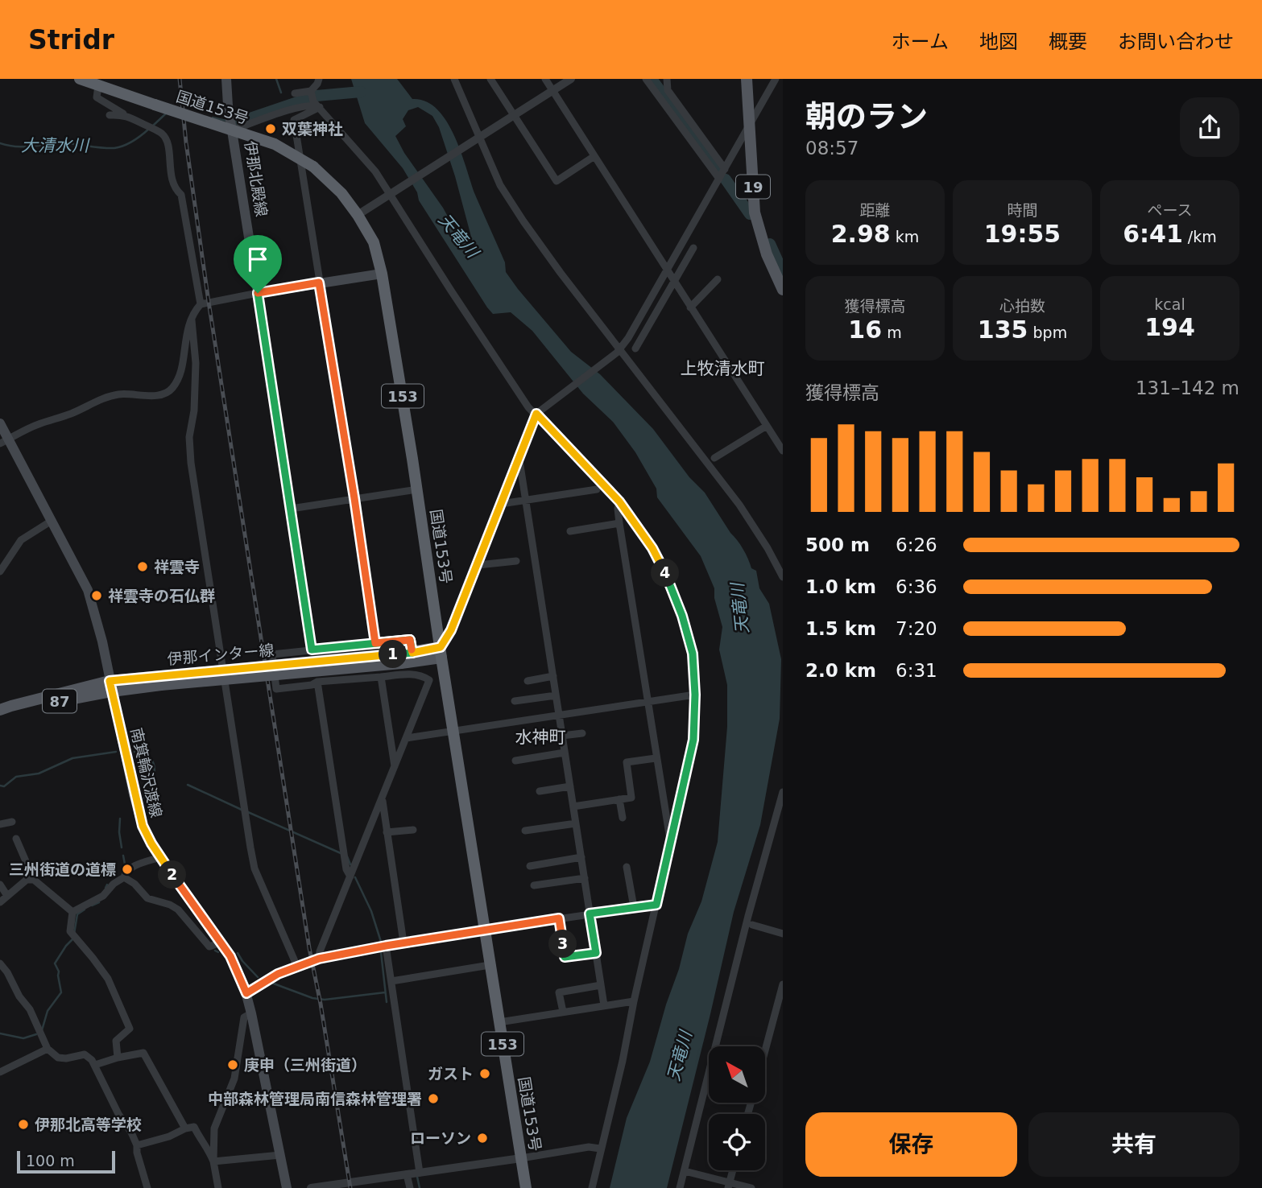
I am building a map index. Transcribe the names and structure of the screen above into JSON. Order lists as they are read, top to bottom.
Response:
{
  "streets": {
    "highway": ["国道153号", "153"],
    "main road": [
      "伊那北殿線",
      "19",
      "伊那インター線",
      "87",
      "南箕輪沢渡線"
    ]
  },
  "crossings": [
    ["国道153号", "153"],
    ["国道153号", "伊那インター線"],
    ["伊那インター線", "南箕輪沢渡線"]
  ],
  "districts": ["上牧清水町", "水神町"],
  "water": ["大清水川", "天竜川"],
  "places": [
    "双葉神社",
    "祥雲寺",
    "祥雲寺の石仏群",
    "三州街道の道標",
    "庚申（三州街道）",
    "ガスト",
    "中部森林管理局南信森林管理署",
    "伊那北高等学校",
    "ローソン"
  ],
  "scale_bar": "100 m",
  "north": "top left",
  "page": {
    "header": "Stridr",
    "nav": [
      "ホーム",
      "地図",
      "概要",
      "お問い合わせ"
    ],
    "heading": ["朝のラン", "08:57"],
    "stats": [
      ["距離", "2.98 km"],
      ["時間", "19:55"],
      ["ペース", "6:41 /km"],
      ["獲得標高", "16 m"],
      ["心拍数", "135 bpm"],
      ["kcal", "194"]
    ],
    "chart": ["獲得標高", "131–142 m"],
    "list": [
      {
        "name": "500 m",
        "note": "6:26"
      },
      {
        "name": "1.0 km",
        "note": "6:36"
      },
      {
        "name": "1.5 km",
        "note": "7:20"
      },
      {
        "name": "2.0 km",
        "note": "6:31"
      }
    ],
    "pins": [
      "4",
      "1",
      "2",
      "3"
    ],
    "buttons": ["保存", "共有"],
    "scale": "100 m"
  }
}
